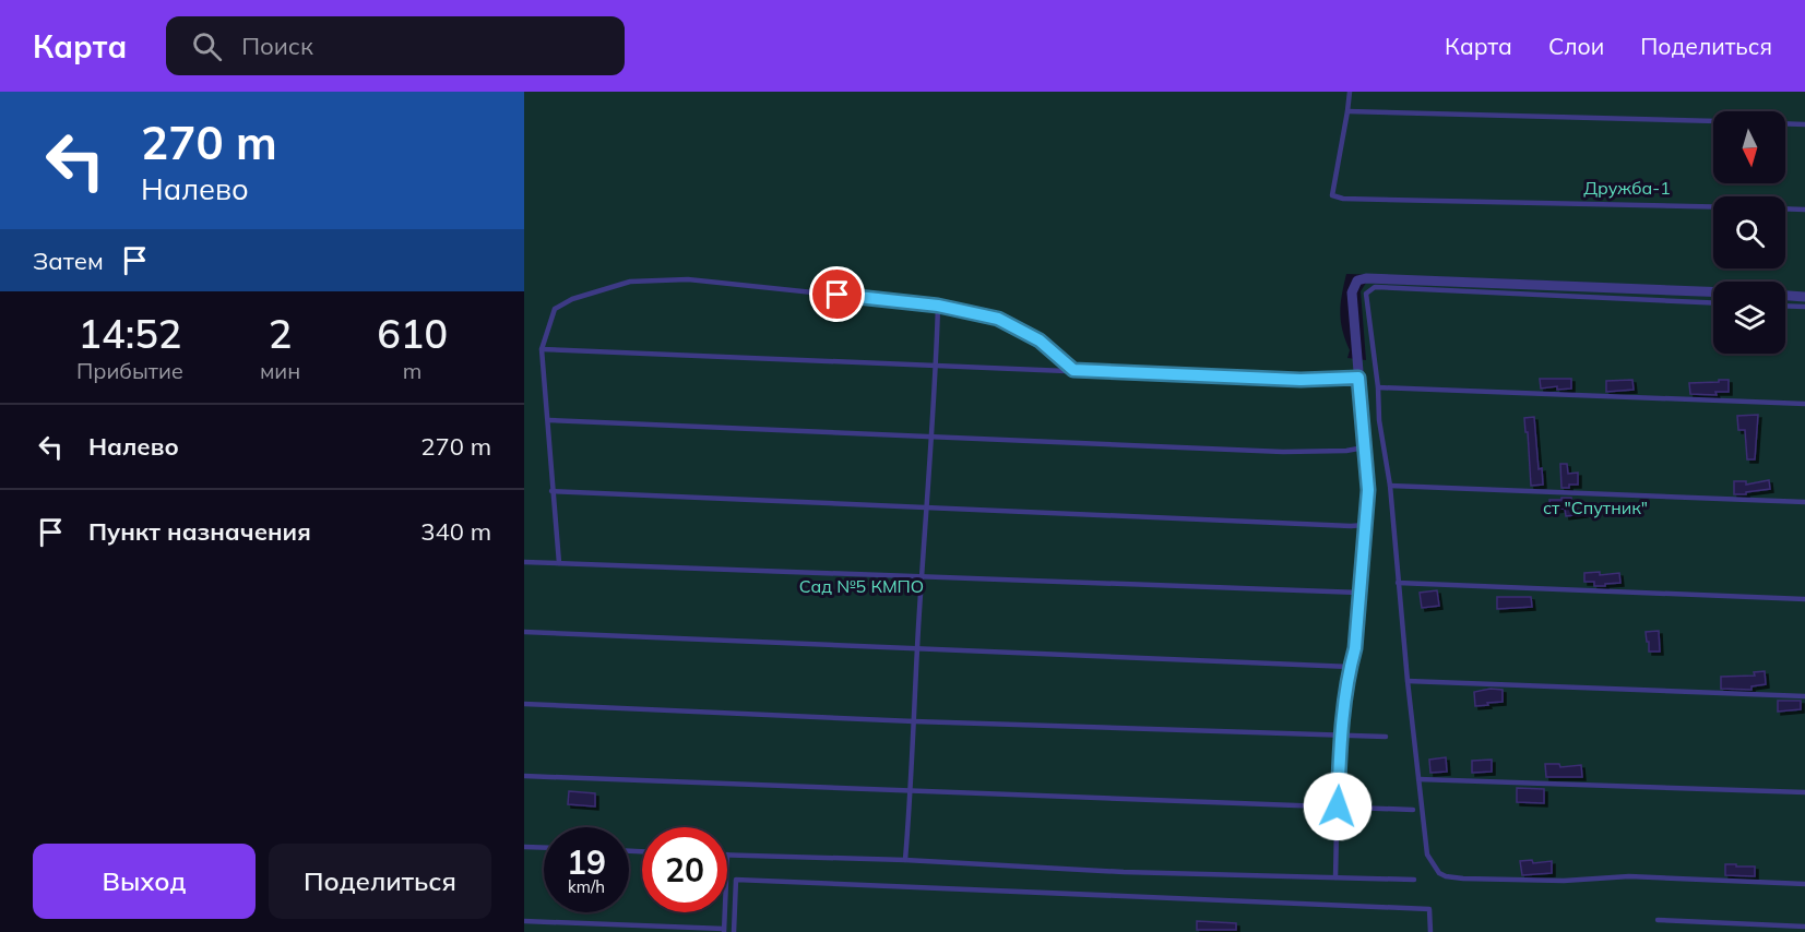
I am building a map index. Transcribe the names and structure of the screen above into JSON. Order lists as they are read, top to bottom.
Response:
{
  "parks": ["Дружба-1", "ст \"Спутник\"", "Сад №5 КМПО"],
  "north": "bottom",
  "page": {
    "header": "Карта",
    "search": "Поиск",
    "nav": ["Карта", "Слои", "Поделиться"],
    "turn": ["270 m", "Налево"],
    "then": "Затем",
    "eta": [
      "14:52",
      "Прибытие",
      "2",
      "мин",
      "610",
      "m"
    ],
    "list": [
      {
        "name": "Налево",
        "value": "270 m"
      },
      {
        "name": "Пункт назначения",
        "value": "340 m"
      }
    ],
    "speed": "19 km/h",
    "limit": "20",
    "buttons": ["Выход", "Поделиться"]
  }
}
